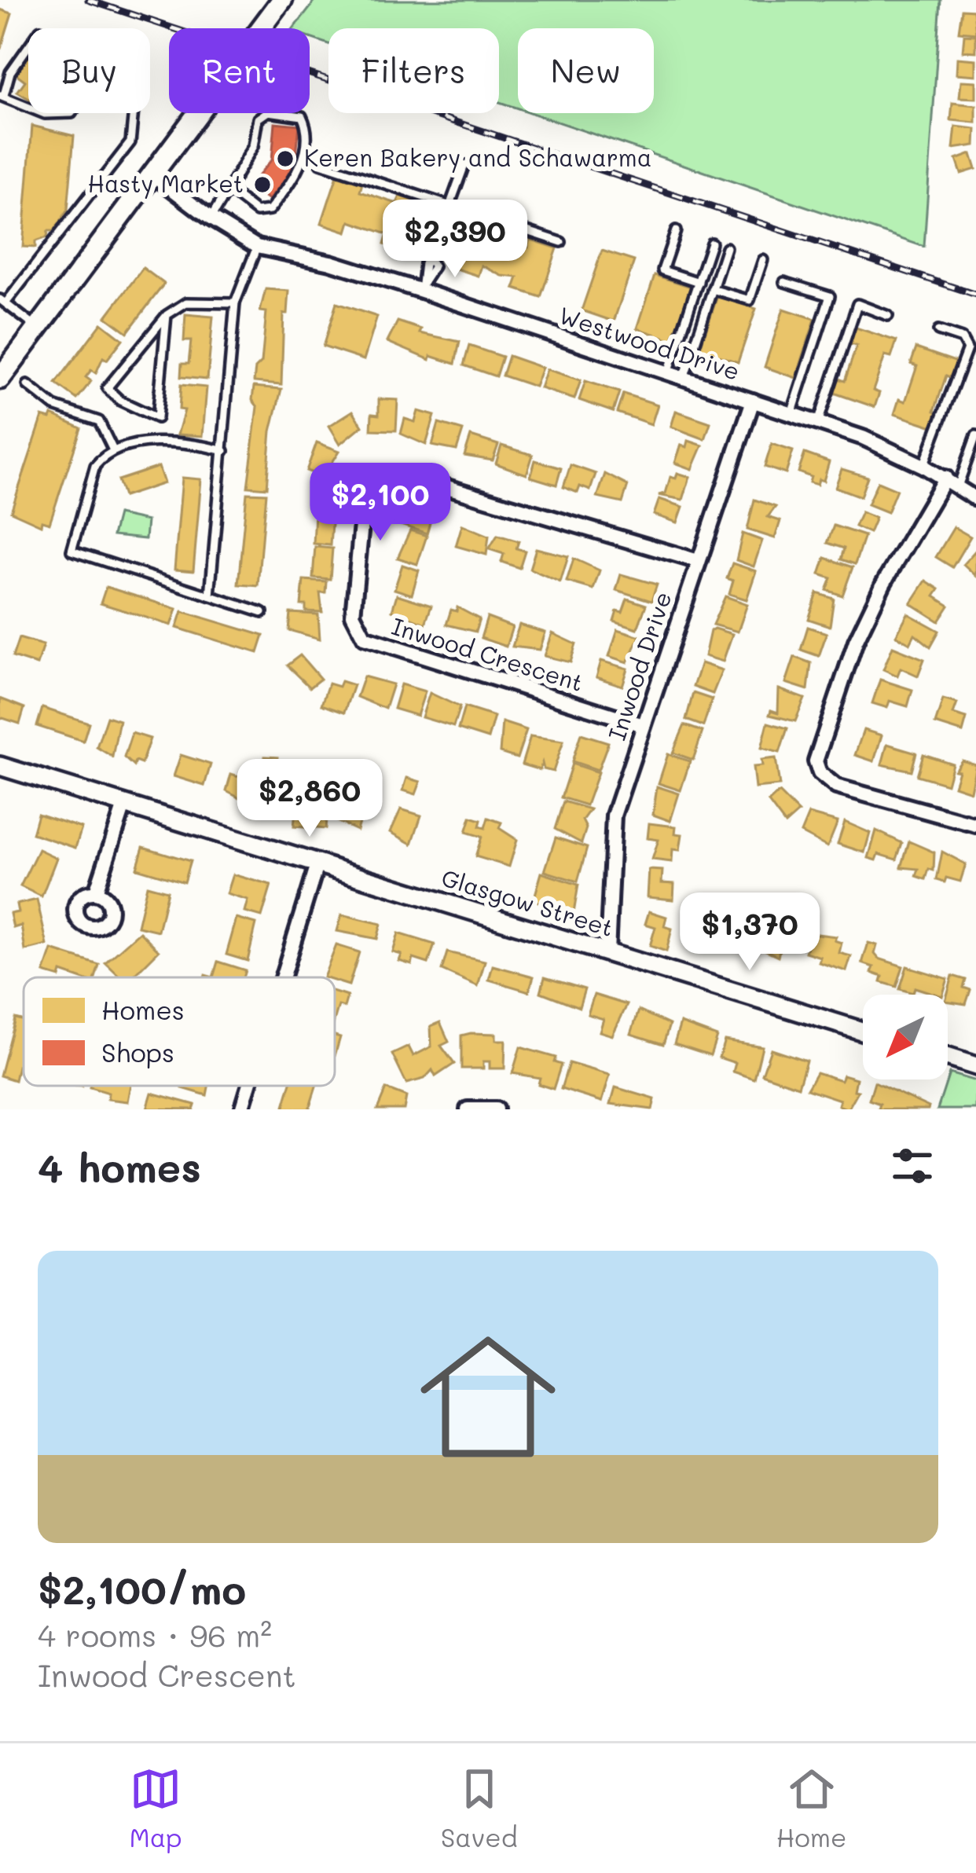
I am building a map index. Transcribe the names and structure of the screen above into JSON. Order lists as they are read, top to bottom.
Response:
{
  "streets": {
    "street": [
      "Westwood Drive",
      "Inwood Crescent",
      "Inwood Drive",
      "Glasgow Street"
    ]
  },
  "crossings": [
    ["Westwood Drive", "Inwood Drive"],
    ["Inwood Crescent", "Inwood Drive"],
    ["Inwood Drive", "Glasgow Street"]
  ],
  "places": ["Keren Bakery and Schawarma", "Hasty Market"],
  "legend": ["Homes", "Shops"],
  "north": "bottom left",
  "page": {
    "chip": [
      "Buy",
      "Rent",
      "Filters",
      "New"
    ],
    "price": [
      "$2,390",
      "$2,100",
      "$2,860",
      "$1,370"
    ],
    "heading": "4 homes",
    "list": [
      {
        "name": "$2,100/mo",
        "note": "4 rooms · 96 m² · Inwood Crescent"
      }
    ],
    "tabs": ["Map", "Saved", "Home"]
  }
}
